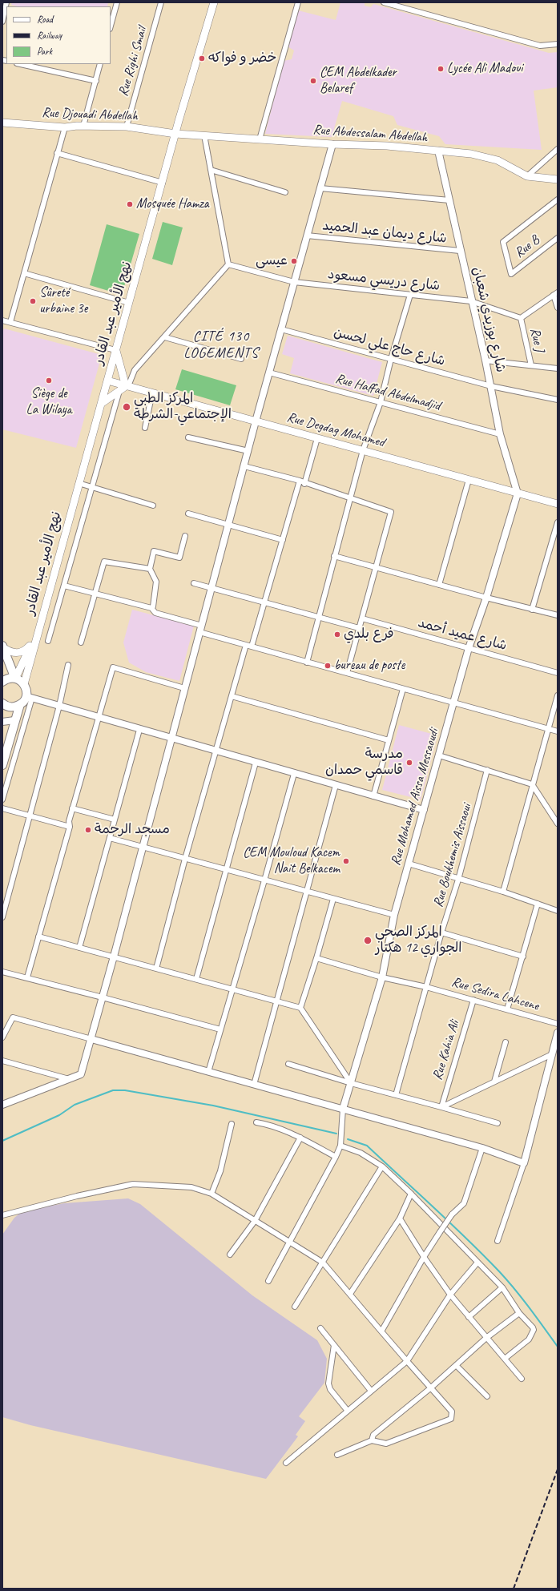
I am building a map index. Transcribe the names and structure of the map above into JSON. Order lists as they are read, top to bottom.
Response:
{
  "streets": {
    "main road": [
      "Rue Djouadi Abdellah",
      "Rue Abdessalam Abdellah",
      "نهج الأمير عبد القادر",
      "Rue Degdag Mohamed"
    ],
    "street": [
      "Rue Righi Smail",
      "شارع ديمان عبد الحميد",
      "Rue B",
      "شارع دريسي مسعود",
      "شارع بوزيدي شعبان",
      "Rue J",
      "شارع حاج علي لحسن",
      "Rue Haffad Abdelmadjid",
      "شارع عميد أحمد",
      "Rue Mohamed Aissa Messaoudi",
      "Rue Boukhemis Aissaoui",
      "Rue Sedira Lahcene",
      "Rue Kahia Ali"
    ]
  },
  "crossings": [
    ["Rue Righi Smail", "Rue Djouadi Abdellah"],
    ["Rue Djouadi Abdellah", "Rue Abdessalam Abdellah"],
    ["Rue Djouadi Abdellah", "نهج الأمير عبد القادر"],
    ["Rue Abdessalam Abdellah", "نهج الأمير عبد القادر"],
    ["Rue Abdessalam Abdellah", "شارع بوزيدي شعبان"],
    ["شارع ديمان عبد الحميد", "شارع بوزيدي شعبان"],
    ["شارع دريسي مسعود", "شارع بوزيدي شعبان"],
    ["شارع دريسي مسعود", "Rue J"],
    ["نهج الأمير عبد القادر", "Rue Degdag Mohamed"],
    ["شارع بوزيدي شعبان", "شارع حاج علي لحسن"],
    ["شارع بوزيدي شعبان", "Rue Haffad Abdelmadjid"],
    ["شارع بوزيدي شعبان", "Rue Degdag Mohamed"],
    ["شارع بوزيدي شعبان", "Rue Mohamed Aissa Messaoudi"],
    ["Rue Degdag Mohamed", "Rue Mohamed Aissa Messaoudi"],
    ["شارع عميد أحمد", "Rue Mohamed Aissa Messaoudi"],
    ["Rue Mohamed Aissa Messaoudi", "Rue Sedira Lahcene"],
    ["Rue Boukhemis Aissaoui", "Rue Sedira Lahcene"],
    ["Rue Sedira Lahcene", "Rue Kahia Ali"]
  ],
  "districts": ["CITÉ 130 LOGEMENTS"],
  "places": [
    "خضر و فواكه",
    "Lycée Ali Madoui",
    "CEM Abdelkader Belaref",
    "Mosquée Hamza",
    "عيسى",
    "Sûreté urbaine 3e",
    "Siège de La Wilaya",
    "المركز الطبي الإجتماعي-الشرطة",
    "فرع بلدي",
    "bureau de poste",
    "مدرسة قاسمي حمدان",
    "مسجد الرحمة",
    "CEM Mouloud Kacem Nait Belkacem",
    "المركز الصحي الجواري 12 هكتار"
  ],
  "legend": ["Road", "Railway", "Park"]
}
